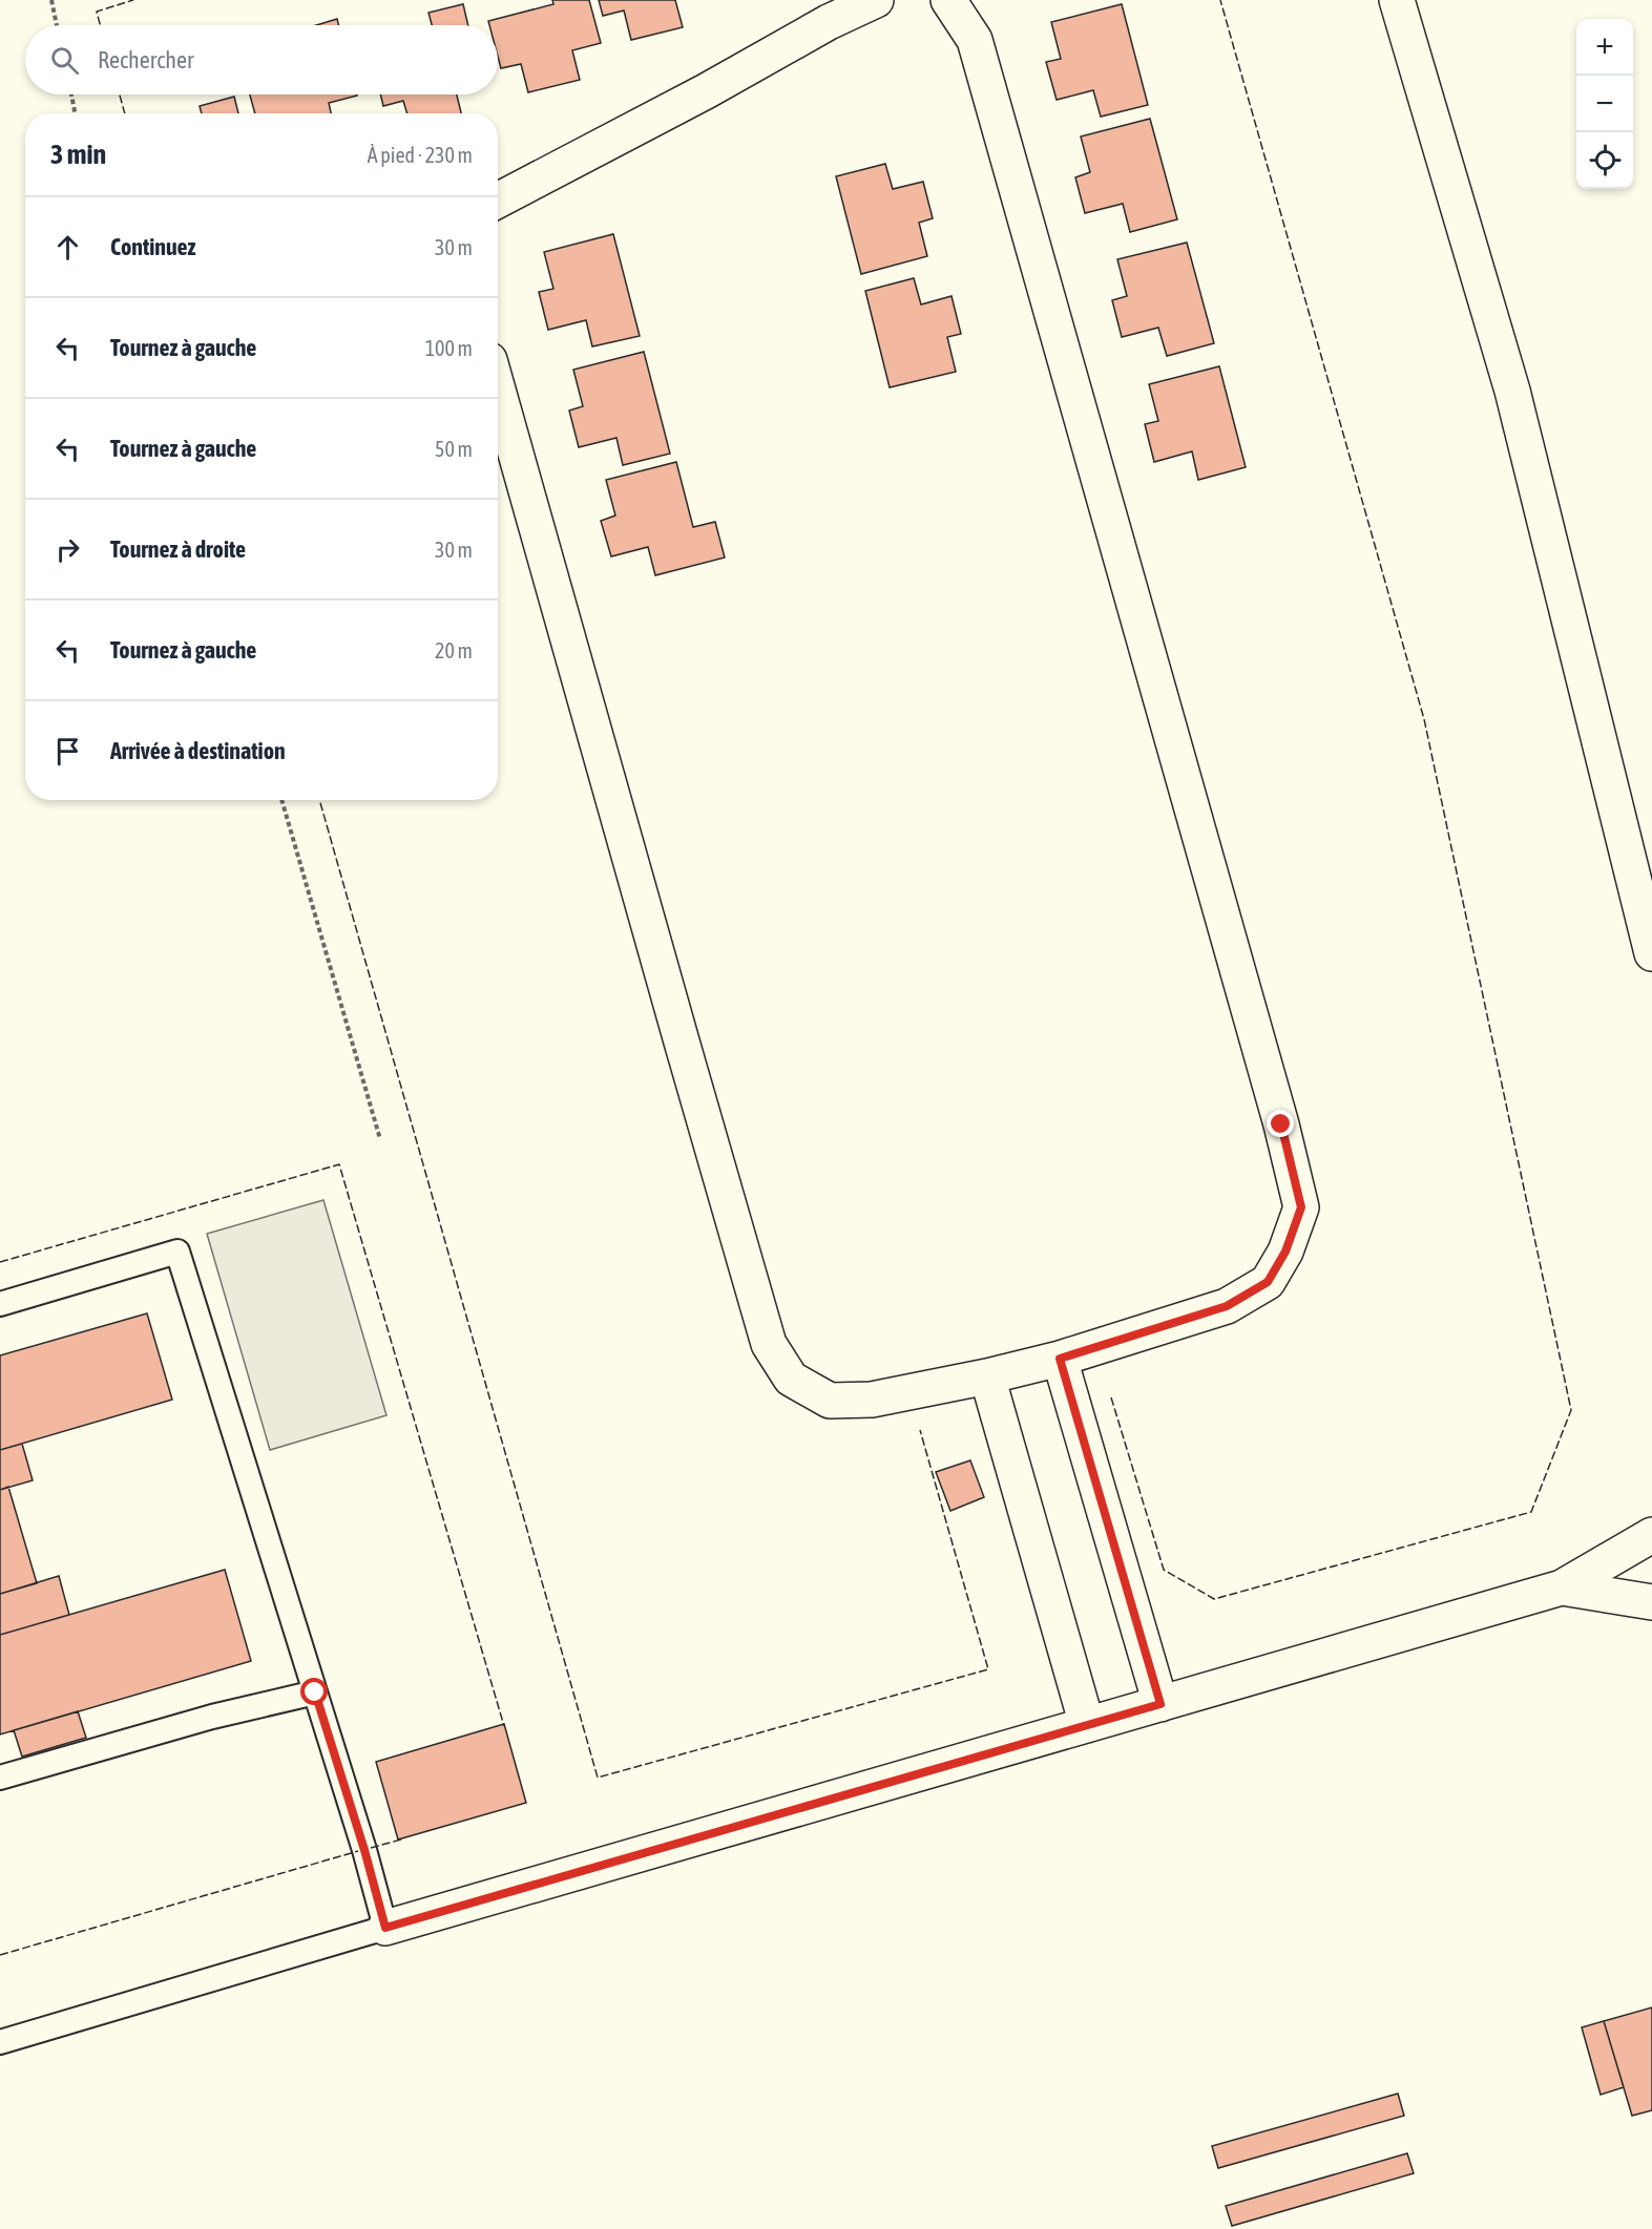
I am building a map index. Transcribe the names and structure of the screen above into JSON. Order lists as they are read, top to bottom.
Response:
{
  "page": {
    "map_buttons": ["+", "−"],
    "search": "Rechercher",
    "heading": ["3 min", "À pied · 230 m"],
    "list": [
      ["Continuez", "30 m"],
      ["Tournez à gauche", "100 m"],
      ["Tournez à gauche", "50 m"],
      ["Tournez à droite", "30 m"],
      ["Tournez à gauche", "20 m"],
      "Arrivée à destination"
    ]
  }
}
